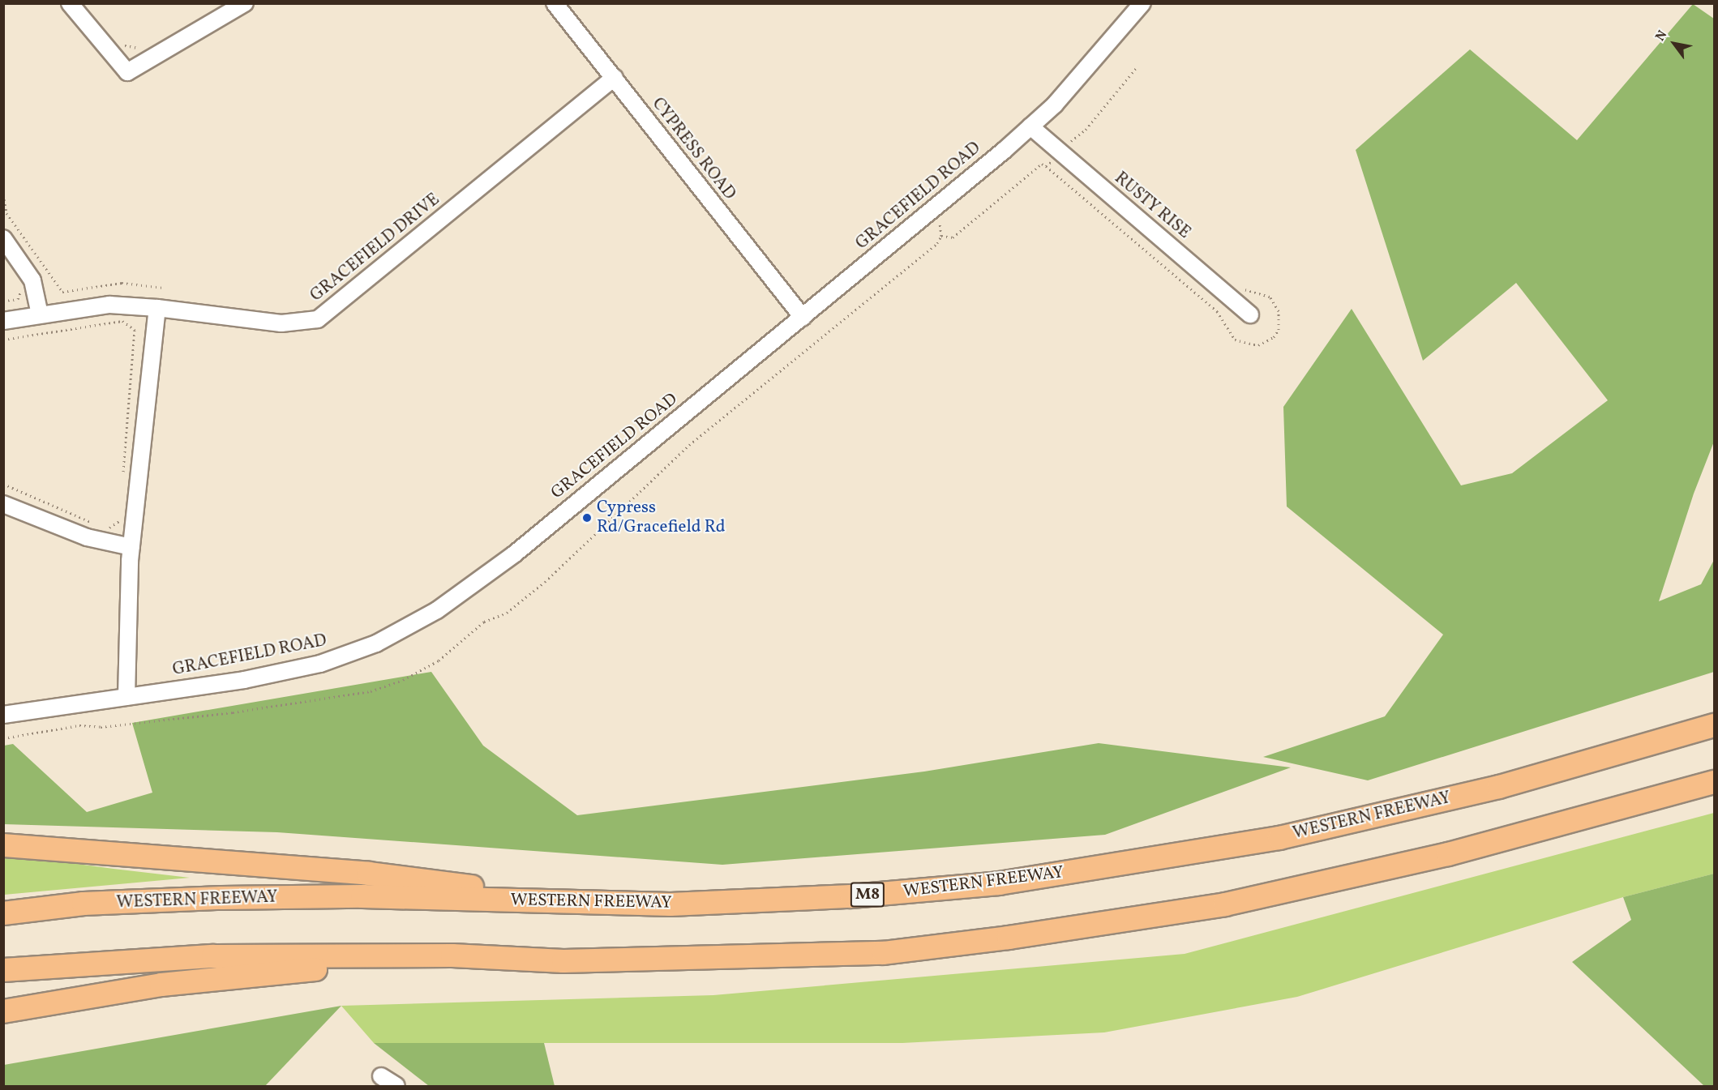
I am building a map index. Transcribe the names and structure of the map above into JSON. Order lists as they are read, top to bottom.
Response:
{
  "streets": {
    "highway": ["WESTERN FREEWAY", "M8"],
    "street": [
      "CYPRESS ROAD",
      "GRACEFIELD ROAD",
      "RUSTY RISE",
      "GRACEFIELD DRIVE"
    ]
  },
  "crossings": [
    ["CYPRESS ROAD", "GRACEFIELD ROAD"],
    ["CYPRESS ROAD", "GRACEFIELD DRIVE"],
    ["GRACEFIELD ROAD", "RUSTY RISE"]
  ],
  "places": ["Cypress Rd/Gracefield Rd"],
  "north": "top left"
}
